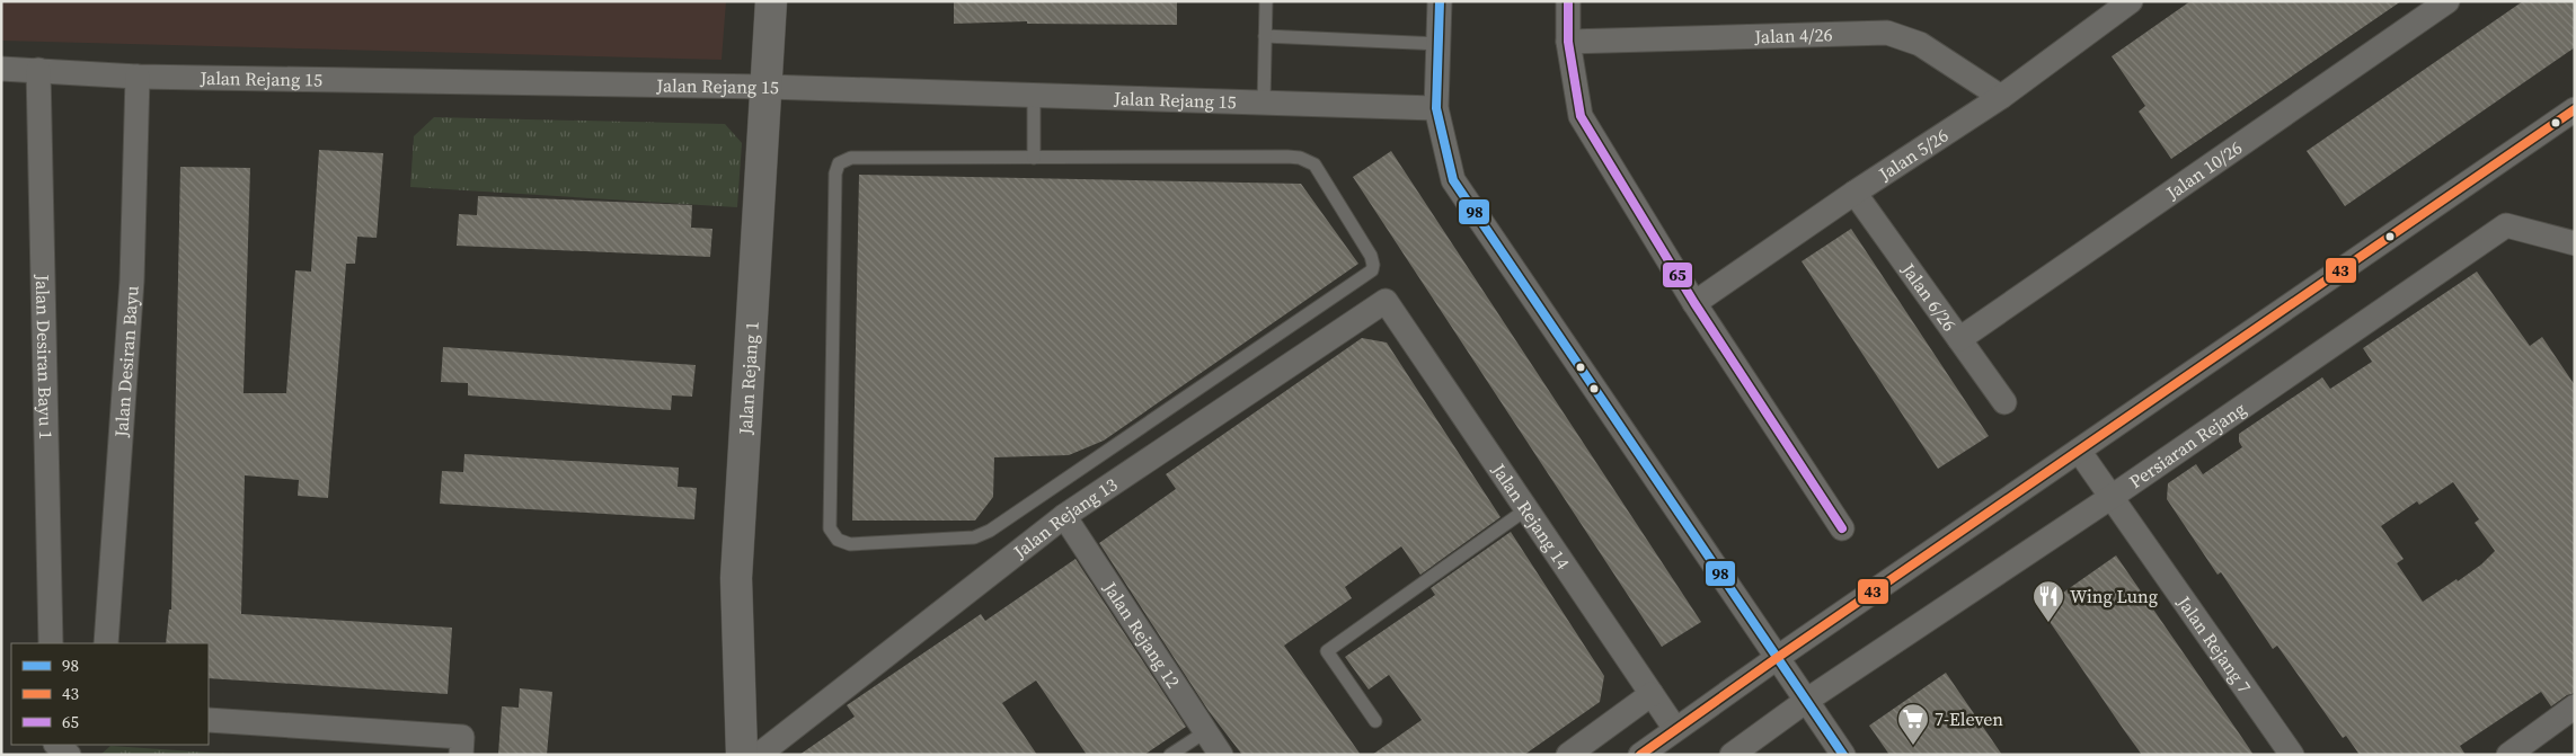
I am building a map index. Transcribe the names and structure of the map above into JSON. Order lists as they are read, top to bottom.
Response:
{
  "streets": {
    "street": [
      "Jalan 4/26",
      "Jalan Rejang 15",
      "Jalan 5/26",
      "Jalan 10/26",
      "Jalan 6/26",
      "Jalan Desiran Bayu 1",
      "Jalan Desiran Bayu",
      "Jalan Rejang 1",
      "Persiaran Rejang",
      "Jalan Rejang 14",
      "Jalan Rejang 13",
      "Jalan Rejang 12",
      "Jalan Rejang 7"
    ]
  },
  "crossings": [
    ["Jalan 4/26", "Jalan 5/26"],
    ["Jalan Rejang 15", "Jalan Desiran Bayu 1"],
    ["Jalan Rejang 15", "Jalan Desiran Bayu"],
    ["Jalan Rejang 15", "Jalan Rejang 1"],
    ["Jalan 5/26", "Jalan 6/26"],
    ["Jalan 10/26", "Jalan 6/26"],
    ["Persiaran Rejang", "Jalan Rejang 7"],
    ["Jalan Rejang 14", "Jalan Rejang 13"],
    ["Jalan Rejang 13", "Jalan Rejang 12"]
  ],
  "places": {
    "restaurant": ["Wing Lung"],
    "supermarket": ["7-Eleven"]
  },
  "lines": ["transit line 98", "transit line 65", "transit line 43"],
  "legend": ["98", "43", "65"]
}
